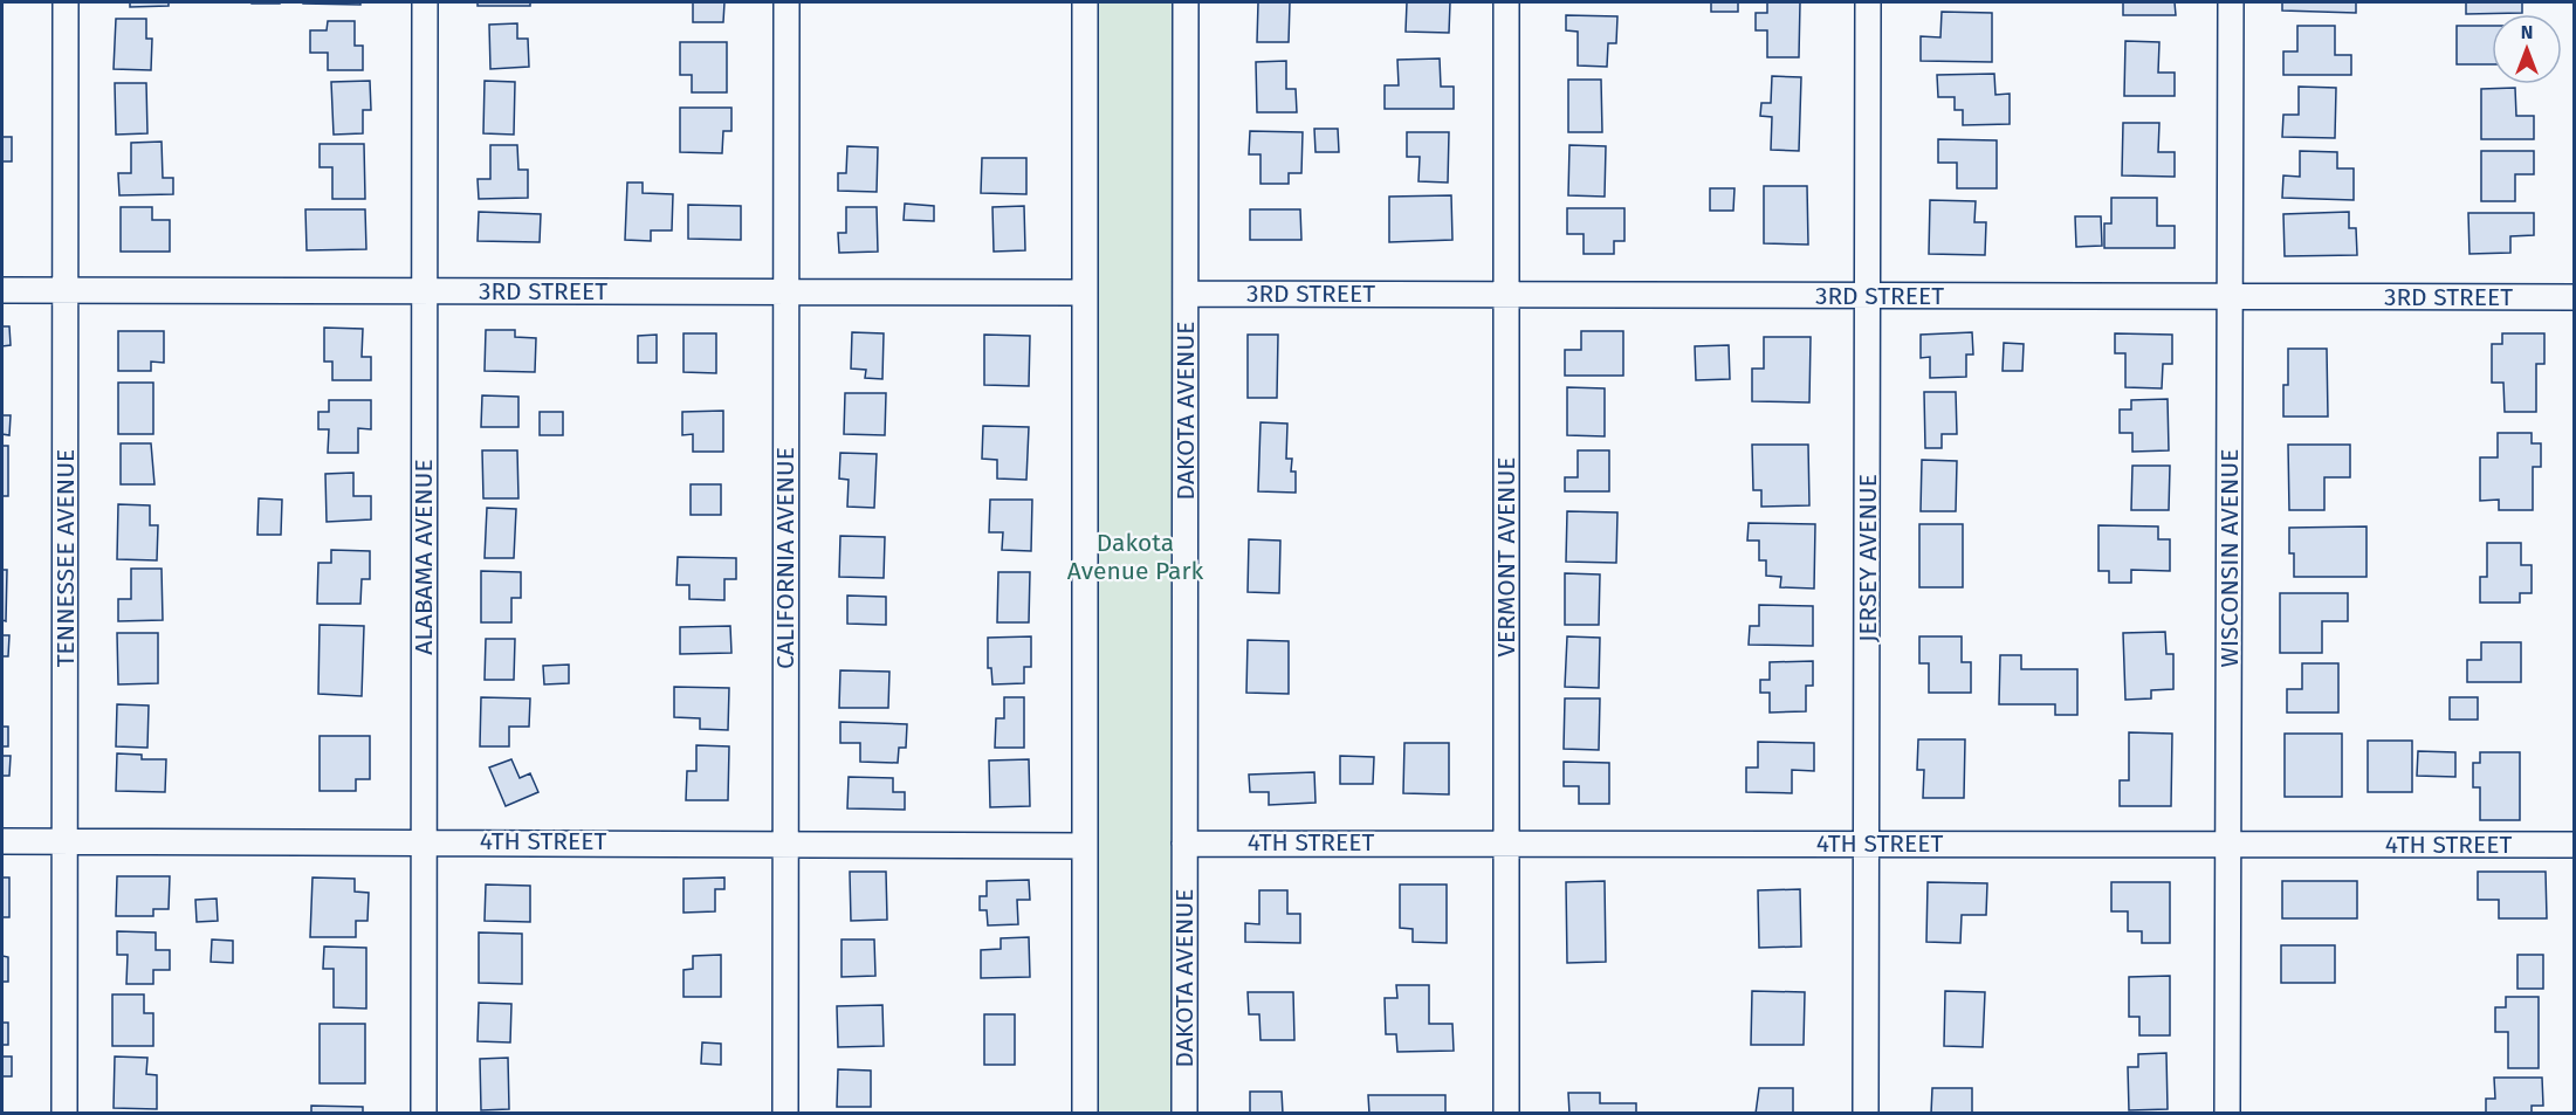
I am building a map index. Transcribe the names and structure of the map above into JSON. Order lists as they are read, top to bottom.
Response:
{
  "streets": {
    "street": [
      "3RD STREET",
      "DAKOTA AVENUE",
      "ALABAMA AVENUE",
      "VERMONT AVENUE",
      "TENNESSEE AVENUE",
      "CALIFORNIA AVENUE",
      "JERSEY AVENUE",
      "WISCONSIN AVENUE",
      "4TH STREET"
    ]
  },
  "crossings": [
    ["3RD STREET", "DAKOTA AVENUE"],
    ["3RD STREET", "ALABAMA AVENUE"],
    ["3RD STREET", "VERMONT AVENUE"],
    ["3RD STREET", "TENNESSEE AVENUE"],
    ["3RD STREET", "CALIFORNIA AVENUE"],
    ["3RD STREET", "JERSEY AVENUE"],
    ["3RD STREET", "WISCONSIN AVENUE"],
    ["DAKOTA AVENUE", "4TH STREET"],
    ["ALABAMA AVENUE", "4TH STREET"],
    ["VERMONT AVENUE", "4TH STREET"],
    ["TENNESSEE AVENUE", "4TH STREET"],
    ["CALIFORNIA AVENUE", "4TH STREET"],
    ["JERSEY AVENUE", "4TH STREET"],
    ["WISCONSIN AVENUE", "4TH STREET"]
  ],
  "parks": ["Dakota Avenue Park"],
  "north": "top"
}
